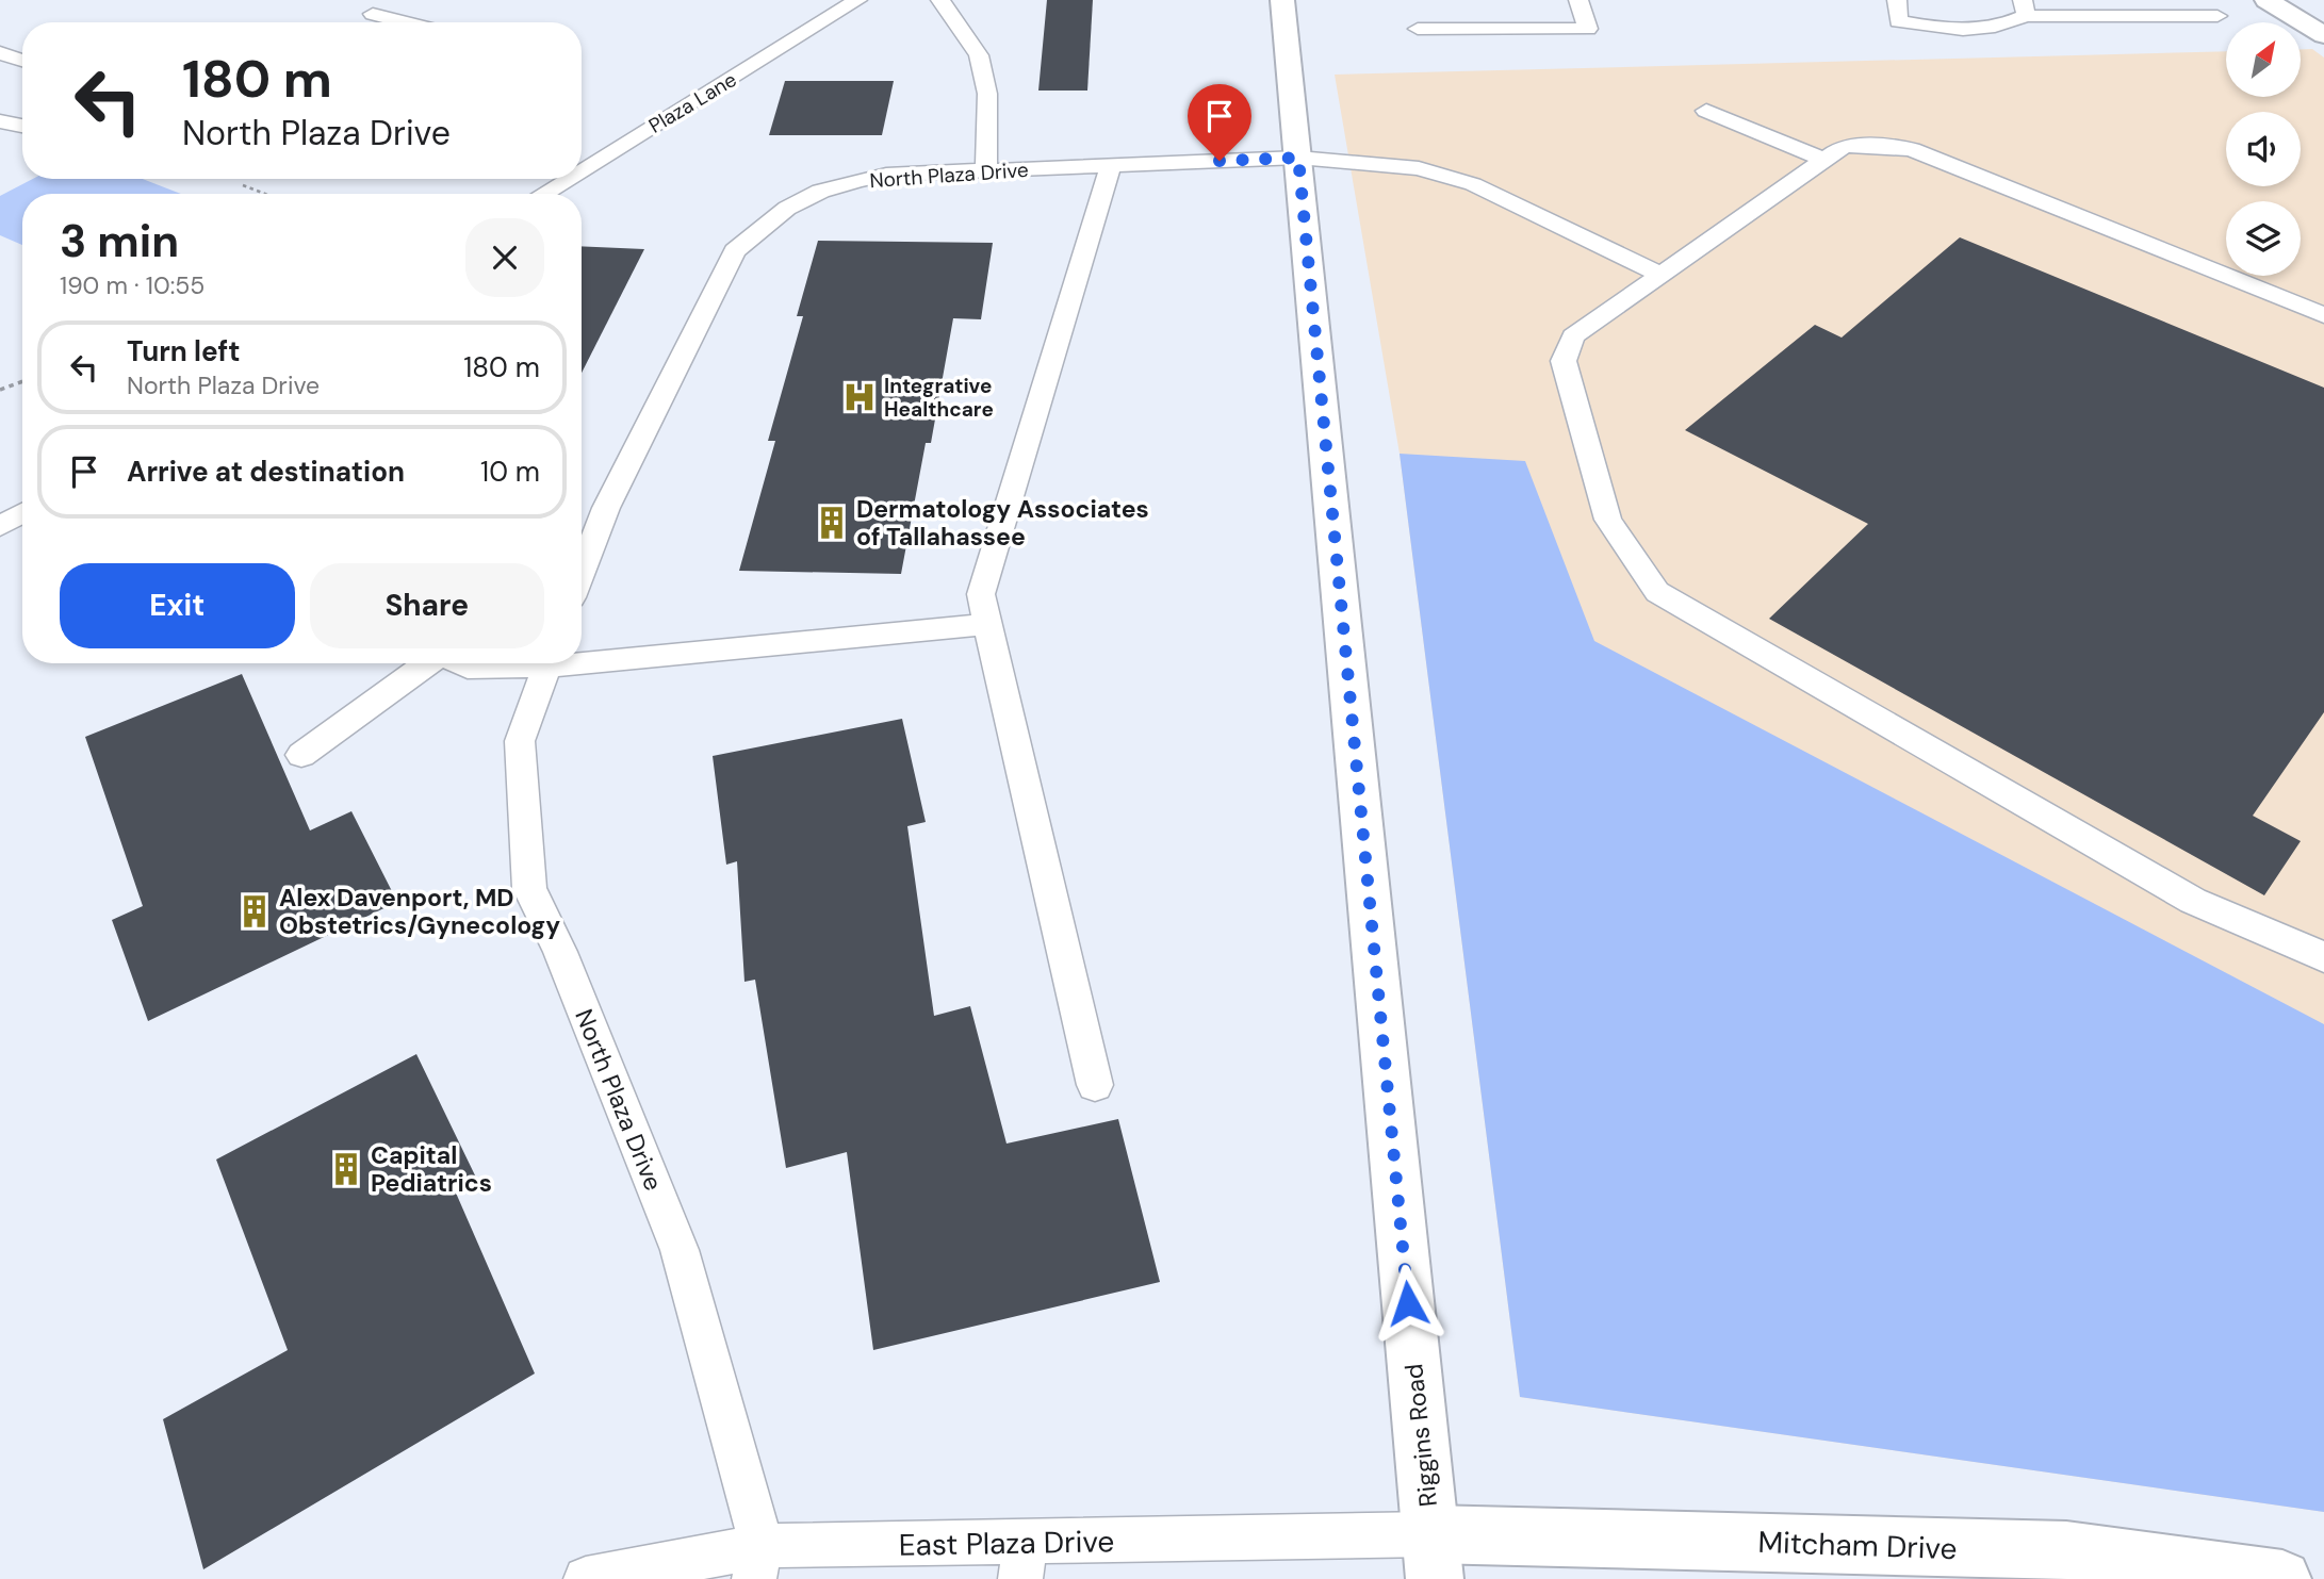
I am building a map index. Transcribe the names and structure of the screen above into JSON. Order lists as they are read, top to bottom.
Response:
{
  "streets": {
    "street": ["Riggins Road", "Mitcham Drive"],
    "lane": ["Plaza Lane", "North Plaza Drive", "East Plaza Drive"]
  },
  "crossings": [
    ["North Plaza Drive", "Riggins Road"],
    ["North Plaza Drive", "East Plaza Drive"],
    ["Riggins Road", "East Plaza Drive"],
    ["Riggins Road", "Mitcham Drive"],
    ["East Plaza Drive", "Mitcham Drive"]
  ],
  "places": {
    "hospital": ["Integrative Healthcare"],
    "building": ["Dermatology Associates of Tallahassee", "Alex Davenport, MD Obstetrics/Gynecology", "Capital Pediatrics"]
  },
  "north": "top right",
  "page": {
    "turn": ["180 m", "North Plaza Drive"],
    "heading": ["3 min", "190 m · 10:55"],
    "list": [
      {
        "name": "Turn left",
        "note": "North Plaza Drive",
        "value": "180 m"
      },
      {
        "name": "Arrive at destination",
        "value": "10 m"
      }
    ],
    "buttons": ["Exit", "Share"]
  }
}
